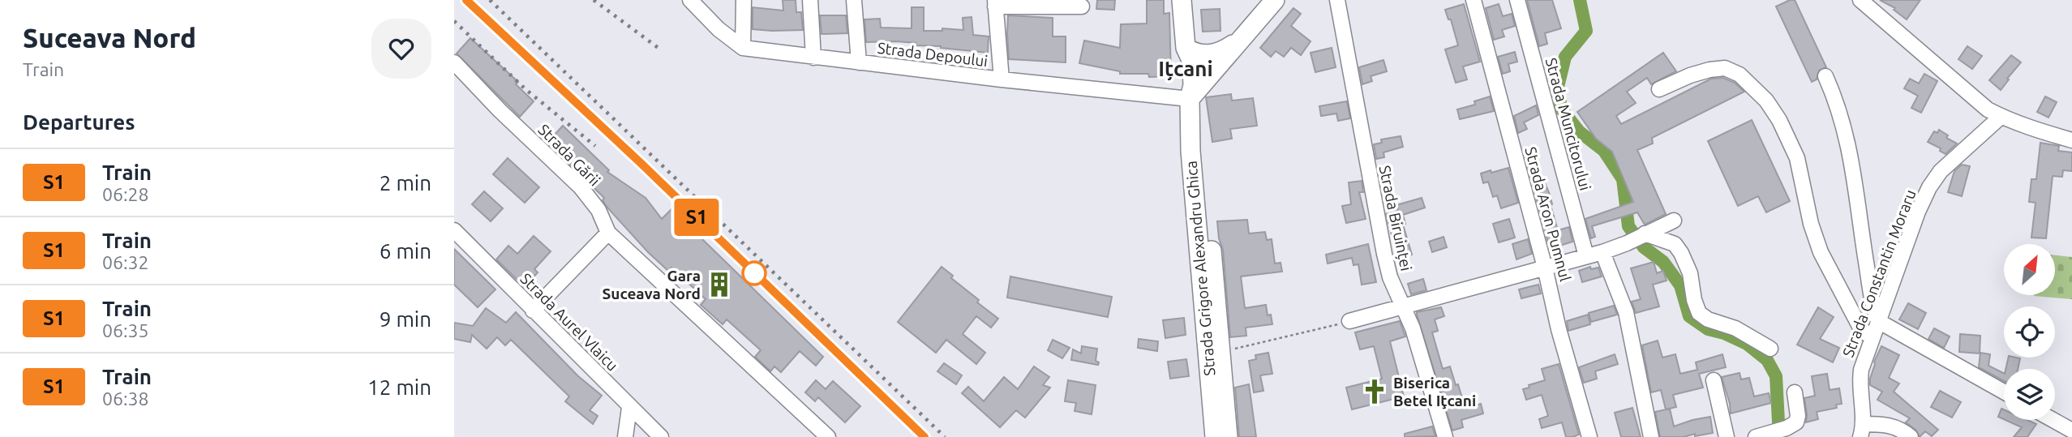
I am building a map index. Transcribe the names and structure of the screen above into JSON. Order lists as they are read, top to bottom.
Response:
{
  "streets": {
    "main road": ["Strada Grigore Alexandru Ghica"],
    "street": [
      "Strada Depoului",
      "Strada Muncitorului",
      "Strada Gării",
      "Strada Aron Pumnul",
      "Strada Biruinței",
      "Strada Constantin Moraru",
      "Strada Aurel Vlaicu"
    ]
  },
  "crossings": [
    ["Strada Depoului", "Strada Grigore Alexandru Ghica"]
  ],
  "districts": ["Ițcani"],
  "places": {
    "building": ["Gara Suceava Nord"],
    "church": ["Biserica Betel Iţcani"]
  },
  "north": "top right",
  "page": {
    "heading": [
      ["Suceava Nord", "Train"],
      "Departures"
    ],
    "on_map": "S1",
    "list": [
      {
        "mark": "S1",
        "name": "Train",
        "note": "06:28",
        "value": "2 min"
      },
      {
        "mark": "S1",
        "name": "Train",
        "note": "06:32",
        "value": "6 min"
      },
      {
        "mark": "S1",
        "name": "Train",
        "note": "06:35",
        "value": "9 min"
      },
      {
        "mark": "S1",
        "name": "Train",
        "note": "06:38",
        "value": "12 min"
      }
    ]
  }
}
